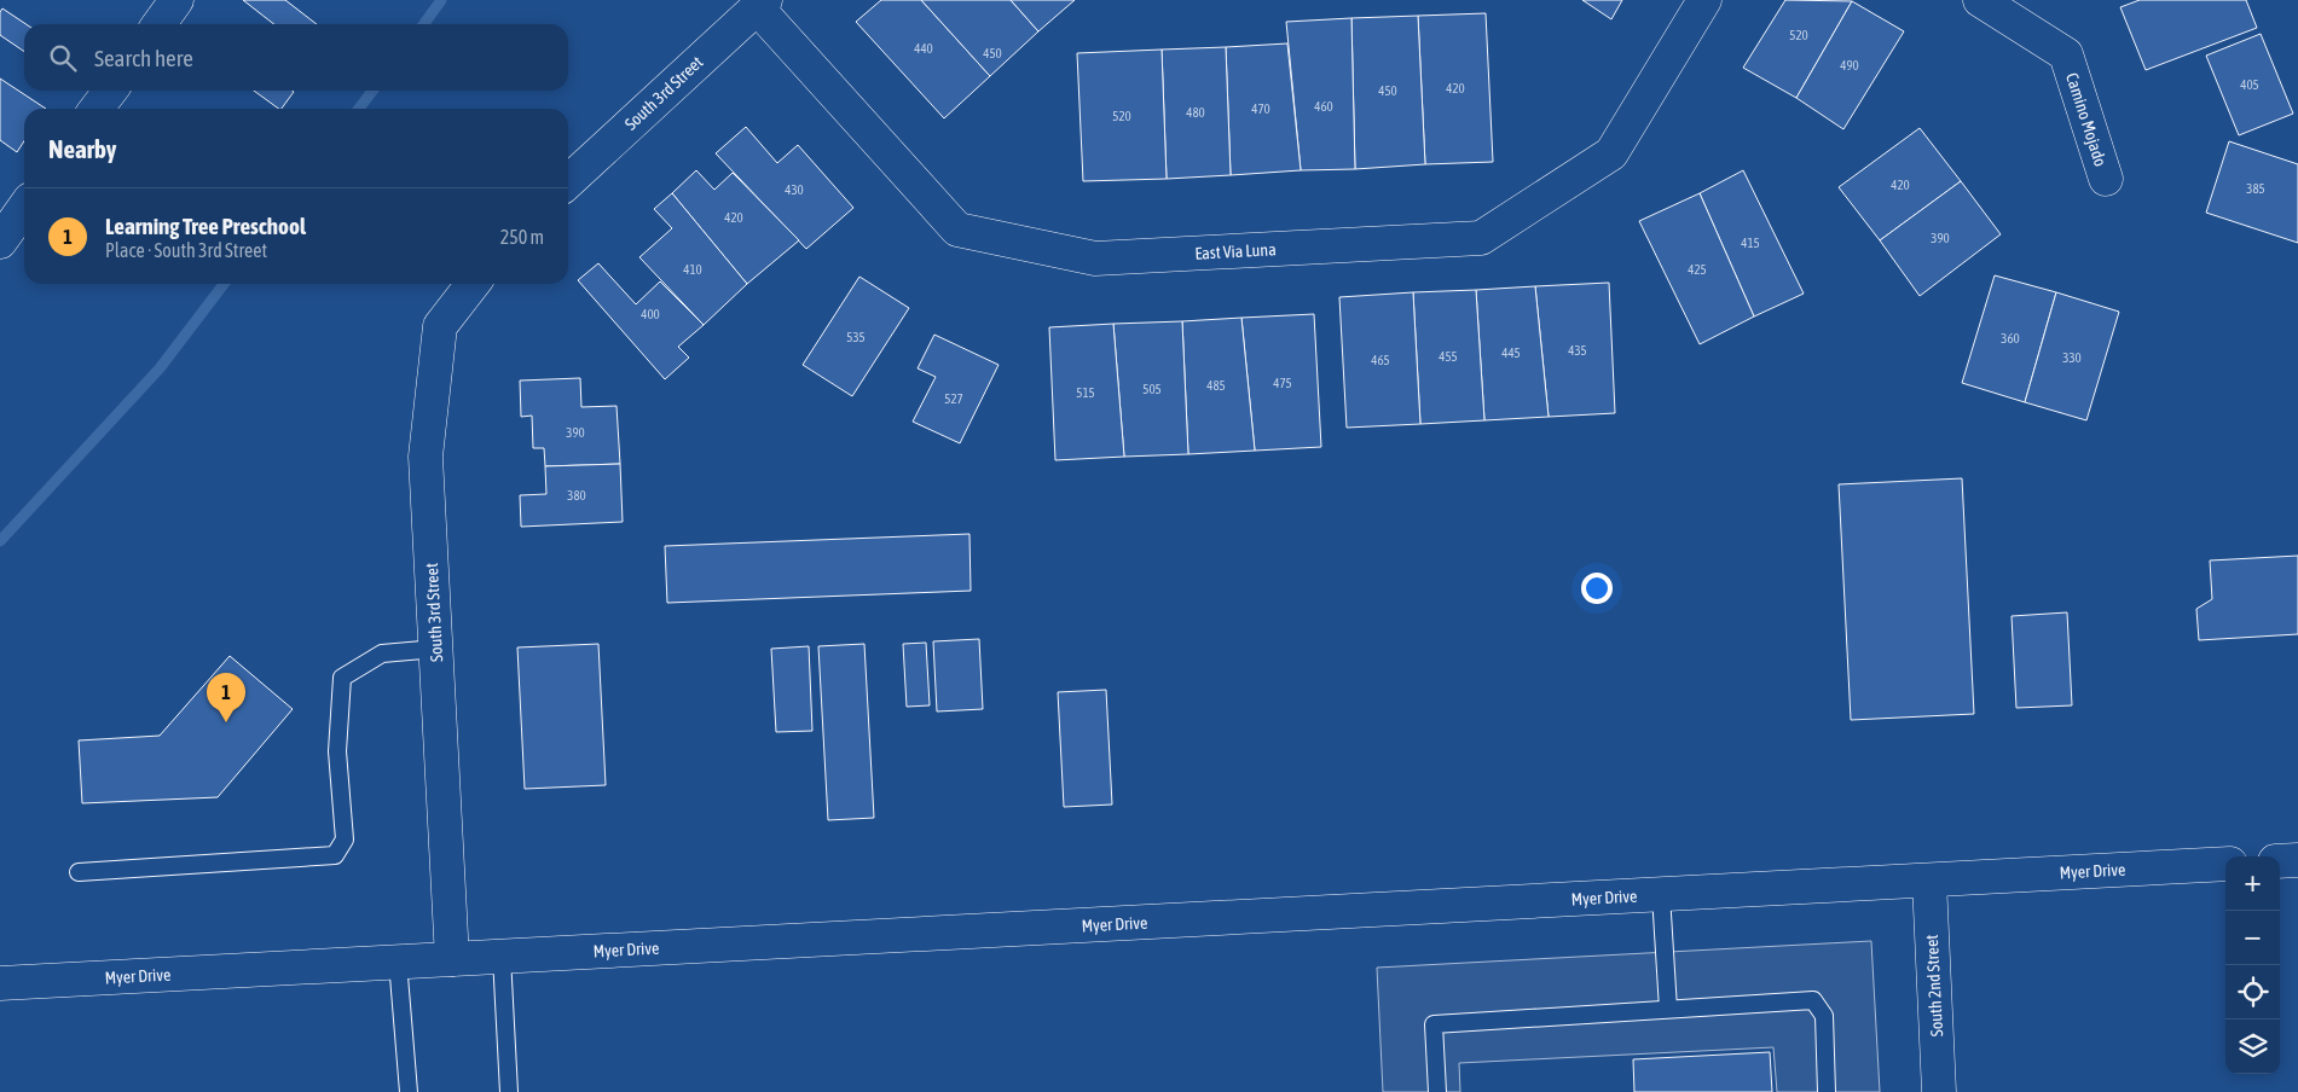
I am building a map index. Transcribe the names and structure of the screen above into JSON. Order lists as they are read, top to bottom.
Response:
{
  "streets": {
    "street": [
      "South 3rd Street",
      "Camino Mojado",
      "East Via Luna",
      "Myer Drive",
      "South 2nd Street"
    ]
  },
  "crossings": [
    ["South 3rd Street", "East Via Luna"],
    ["South 3rd Street", "Myer Drive"],
    ["Myer Drive", "South 2nd Street"]
  ],
  "house_numbers": [
    "520",
    "440",
    "450",
    "490",
    "405",
    "420",
    "450",
    "460",
    "470",
    "480",
    "520",
    "420",
    "385",
    "430",
    "420",
    "390",
    "415",
    "410",
    "425",
    "400",
    "535",
    "360",
    "435",
    "445",
    "455",
    "330",
    "465",
    "475",
    "485",
    "505",
    "515",
    "527",
    "390",
    "380"
  ],
  "page": {
    "search": "Search here",
    "heading": "Nearby",
    "list": [
      {
        "mark": "1",
        "name": "Learning Tree Preschool",
        "note": "Place · South 3rd Street",
        "value": "250 m"
      }
    ],
    "pins": "1",
    "map_buttons": ["+", "−"]
  }
}
